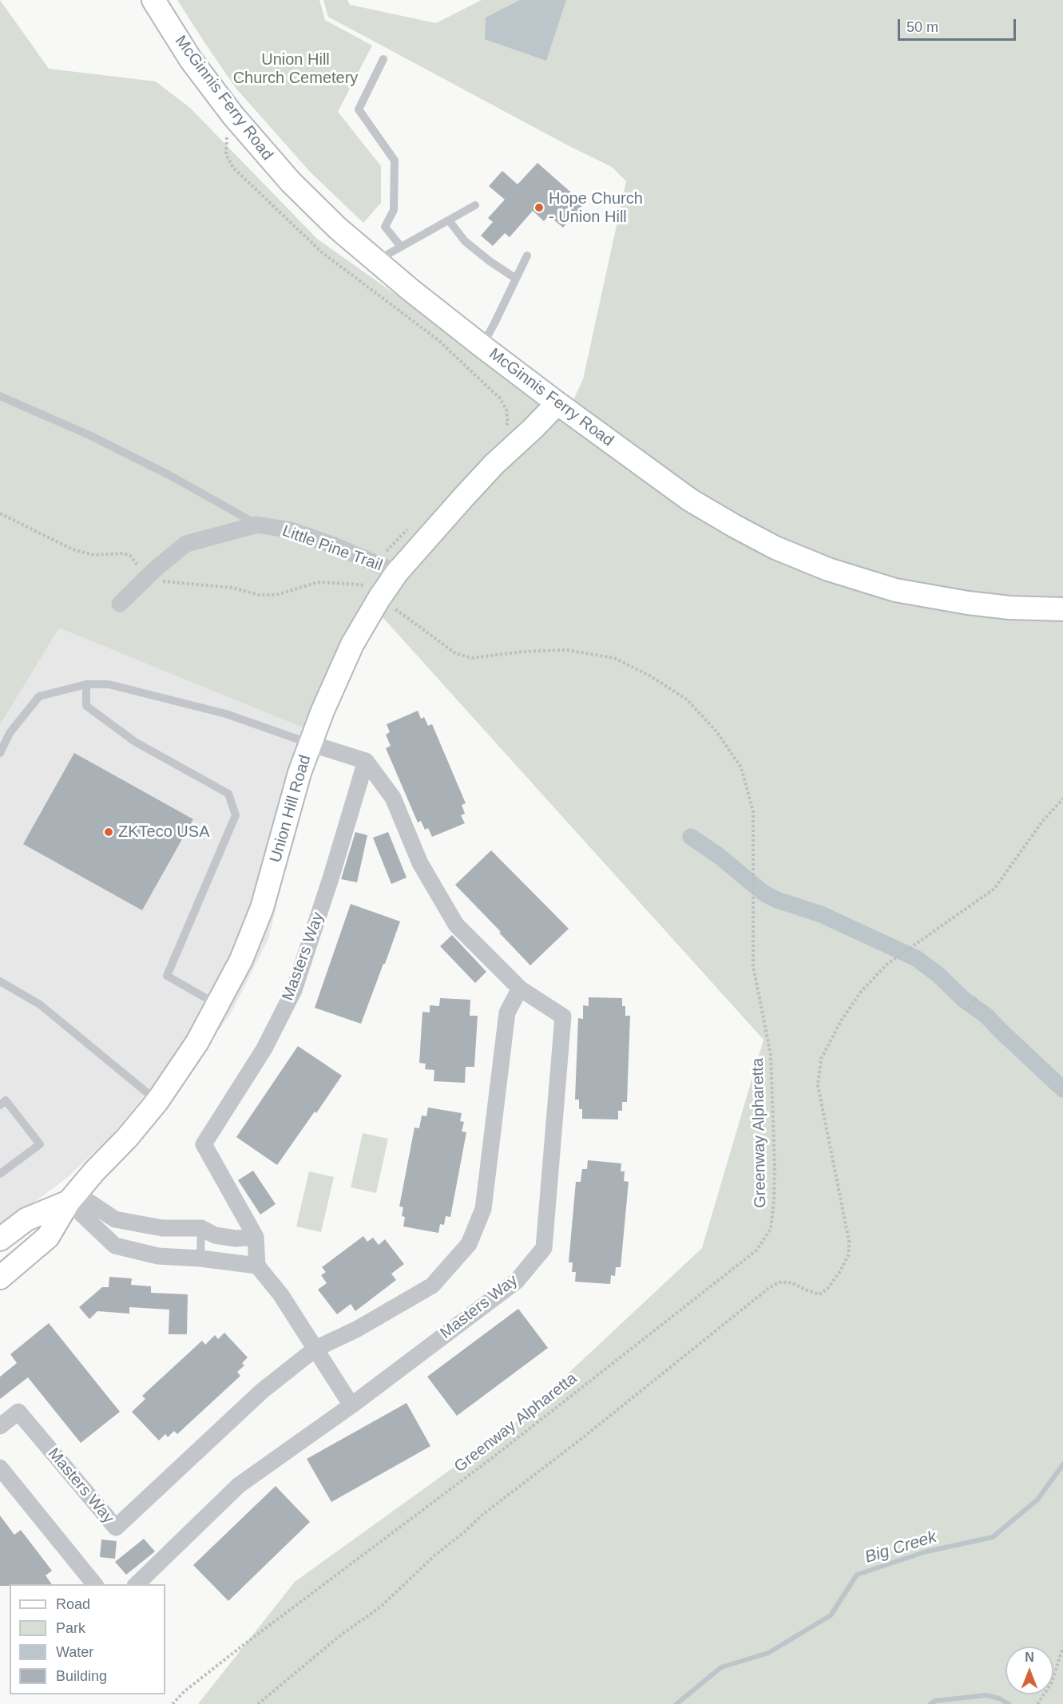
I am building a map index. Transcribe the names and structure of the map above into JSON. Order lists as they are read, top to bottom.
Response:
{
  "streets": {
    "main road": ["McGinnis Ferry Road", "Union Hill Road"],
    "street": ["Little Pine Trail", "Masters Way"],
    "path": ["Greenway Alpharetta"]
  },
  "crossings": [
    ["McGinnis Ferry Road", "Union Hill Road"],
    ["Little Pine Trail", "Union Hill Road"]
  ],
  "water": ["Big Creek"],
  "parks": ["Union Hill Church Cemetery"],
  "places": ["Hope Church - Union Hill", "ZKTeco USA"],
  "legend": [
    "Road",
    "Park",
    "Water",
    "Building"
  ],
  "scale_bar": "50 m",
  "north": "top"
}
